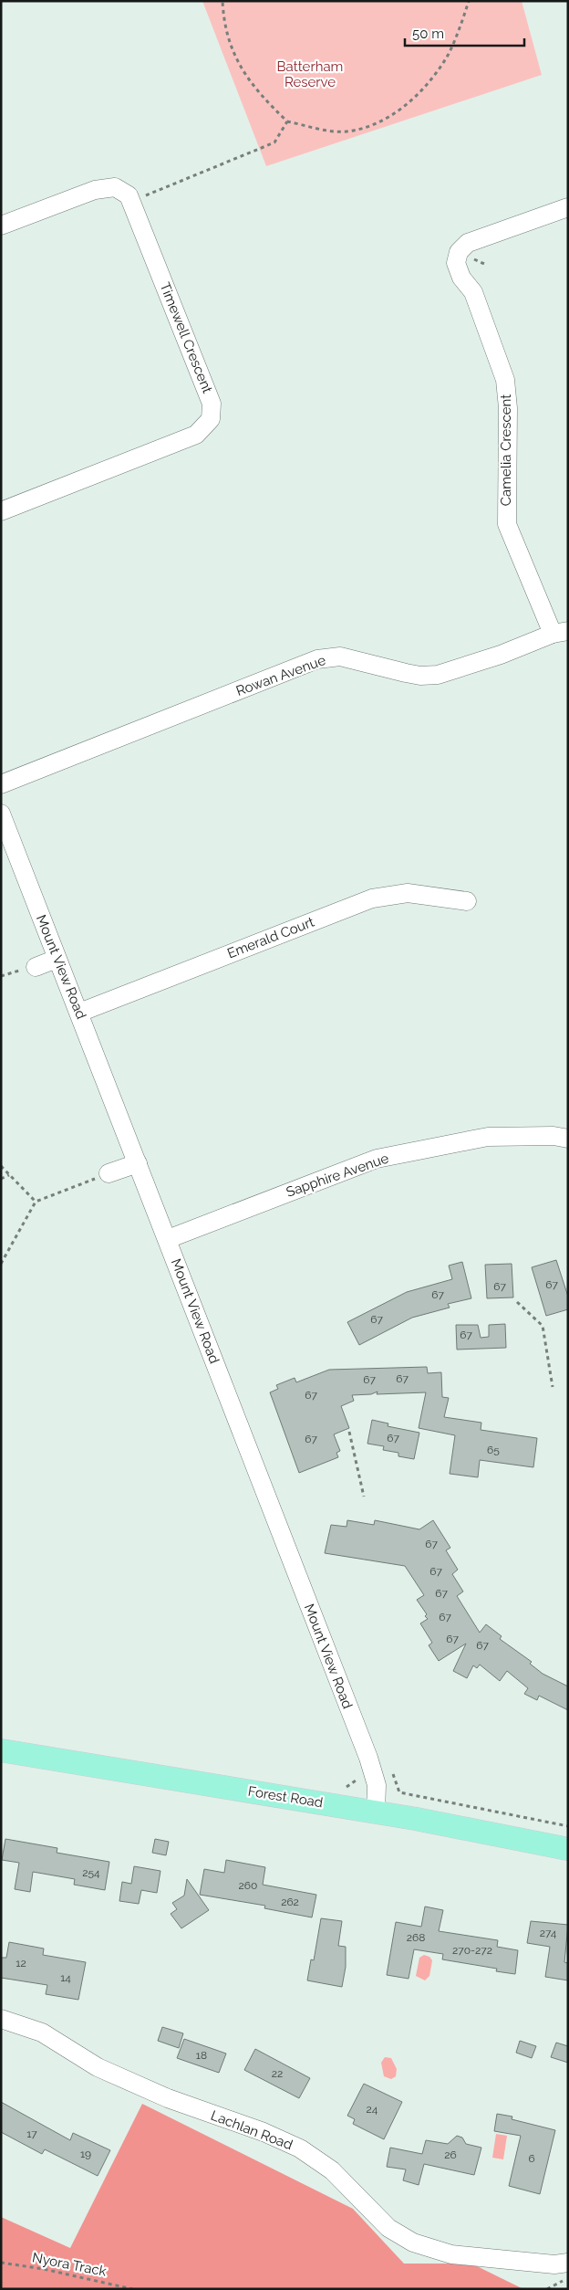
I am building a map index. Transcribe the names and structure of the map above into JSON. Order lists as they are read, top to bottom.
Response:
{
  "streets": {
    "main road": ["Forest Road"],
    "street": [
      "Timewell Crescent",
      "Camelia Crescent",
      "Rowan Avenue",
      "Emerald Court",
      "Mount View Road",
      "Sapphire Avenue",
      "Lachlan Road"
    ],
    "path": ["Nyora Track"]
  },
  "crossings": [
    ["Camelia Crescent", "Rowan Avenue"],
    ["Emerald Court", "Mount View Road"],
    ["Mount View Road", "Sapphire Avenue"],
    ["Mount View Road", "Forest Road"]
  ],
  "parks": ["Batterham Reserve"],
  "house_numbers": [
    "67",
    "67",
    "67",
    "67",
    "67",
    "67",
    "67",
    "67",
    "67",
    "67",
    "65",
    "67",
    "67",
    "67",
    "67",
    "67",
    "67",
    "254",
    "260",
    "262",
    "274",
    "268",
    "270-272",
    "12",
    "14",
    "18",
    "22",
    "24",
    "17",
    "19",
    "26",
    "6"
  ],
  "scale_bar": "50 m"
}
